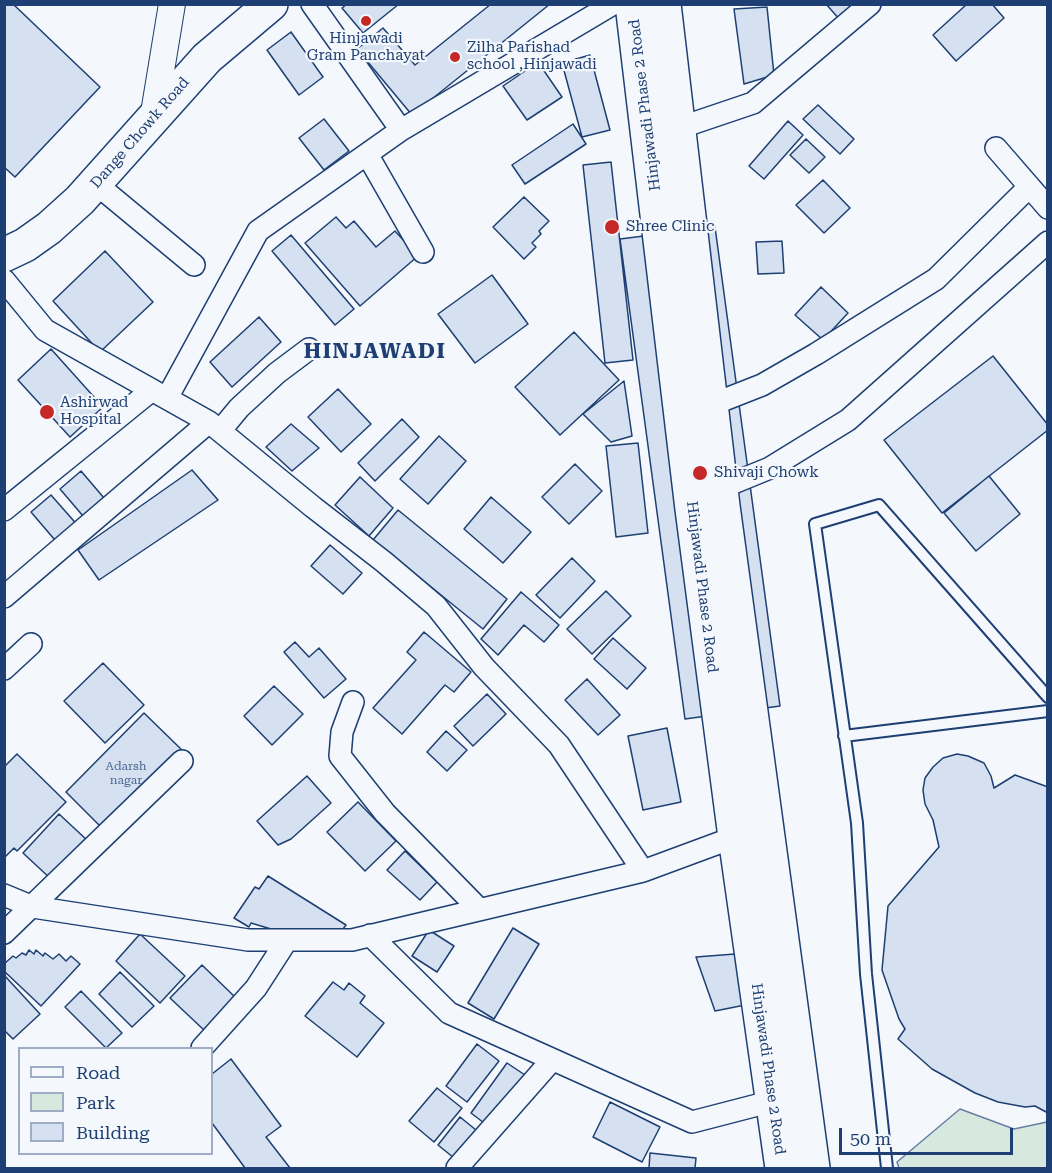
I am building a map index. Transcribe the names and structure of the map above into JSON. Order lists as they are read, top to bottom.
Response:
{
  "streets": {
    "main road": ["Hinjawadi Phase 2 Road", "Dange Chowk Road"]
  },
  "districts": ["HINJAWADI"],
  "places": [
    "Hinjawadi Gram Panchayat",
    "Zilha Parishad school ,Hinjawadi",
    "Shree Clinic",
    "Ashirwad Hospital",
    "Shivaji Chowk"
  ],
  "house_numbers": ["Adarsh nagar"],
  "legend": ["Road", "Park", "Building"],
  "scale_bar": "50 m"
}
